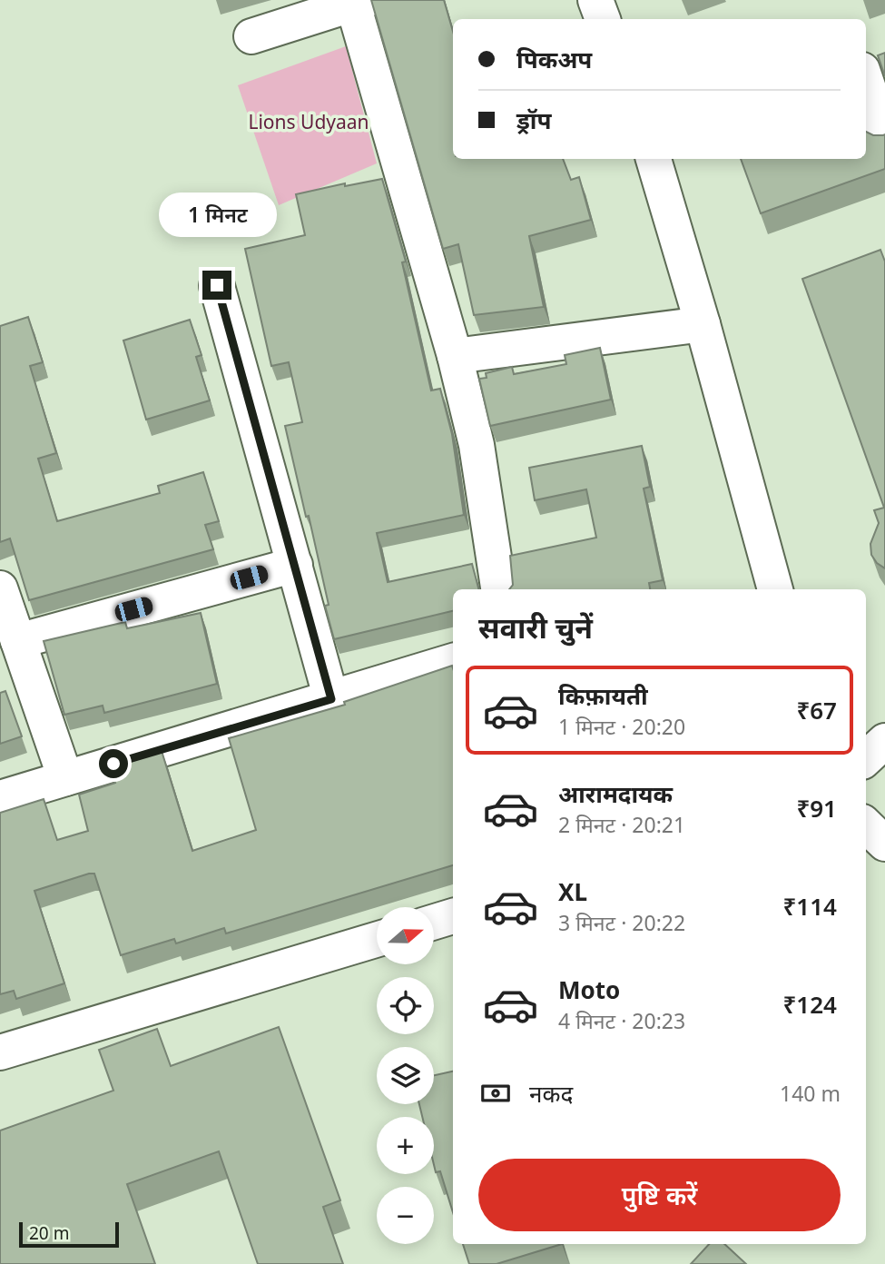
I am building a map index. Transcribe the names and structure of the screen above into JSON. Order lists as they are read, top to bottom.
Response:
{
  "parks": ["Lions Udyaan"],
  "scale_bar": "20 m",
  "north": "right",
  "page": {
    "banner": ["पिकअप", "ड्रॉप"],
    "bubble": "1 मिनट",
    "heading": "सवारी चुनें",
    "list": [
      {
        "name": "किफ़ायती",
        "note": "1 मिनट · 20:20",
        "value": "₹67"
      },
      {
        "name": "आरामदायक",
        "note": "2 मिनट · 20:21",
        "value": "₹91"
      },
      {
        "name": "XL",
        "note": "3 मिनट · 20:22",
        "value": "₹114"
      },
      {
        "name": "Moto",
        "note": "4 मिनट · 20:23",
        "value": "₹124"
      }
    ],
    "map_buttons": ["+", "−"],
    "pay": ["नकद", "140 m"],
    "buttons": "पुष्टि करें",
    "scale": "20 m"
  }
}
